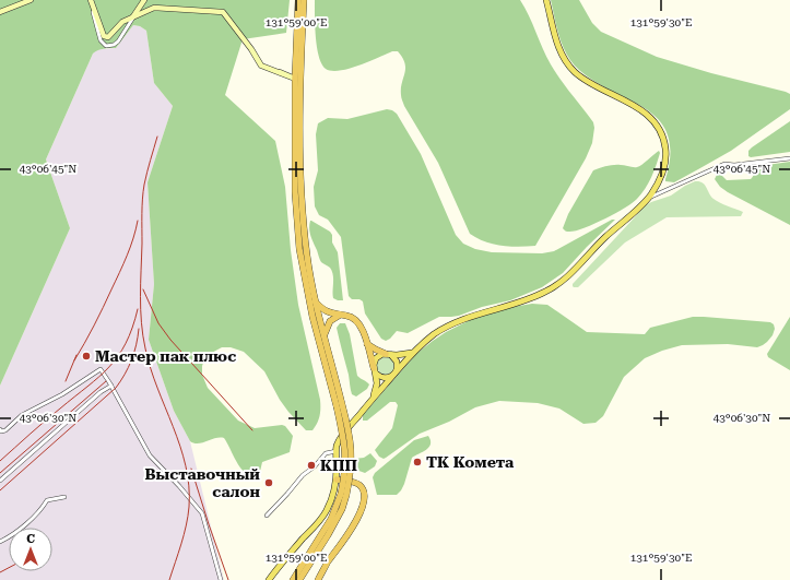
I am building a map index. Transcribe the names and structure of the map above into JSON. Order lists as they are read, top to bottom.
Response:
{
  "places": [
    "Мастер пак плюс",
    "ТК Комета",
    "КПП",
    "Выставочный салон"
  ],
  "north": "top",
  "coordinates": [
    "131°59'00\"E",
    "131°59'30\"E",
    "43°06'45\"N",
    "43°06'30\"N"
  ]
}
